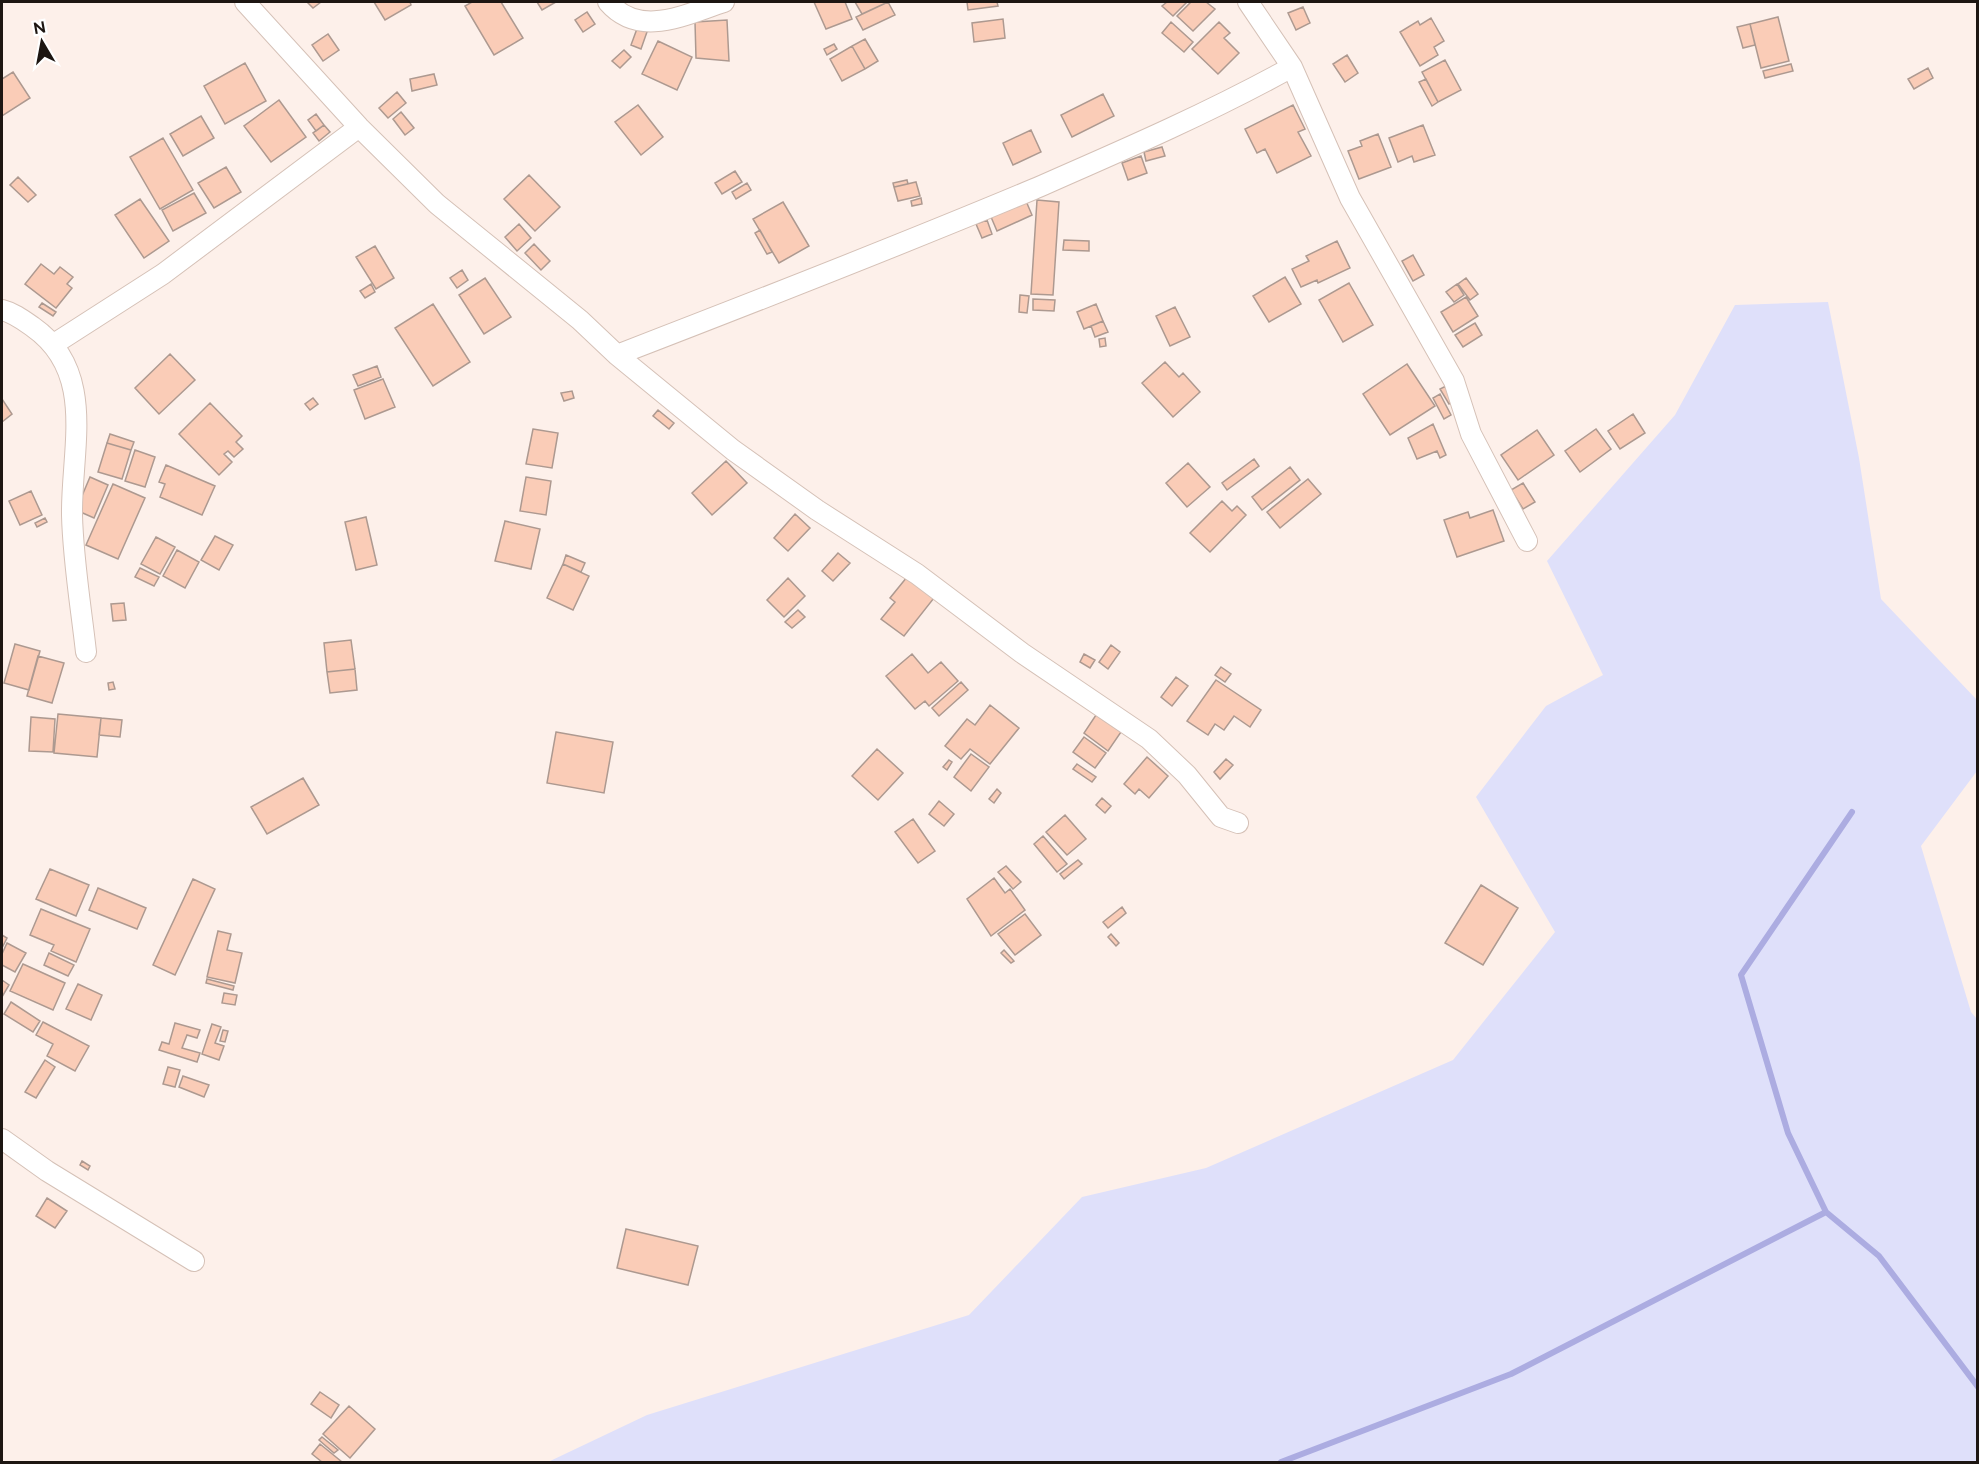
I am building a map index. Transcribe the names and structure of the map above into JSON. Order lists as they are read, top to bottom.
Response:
{
  "north": "top"
}
